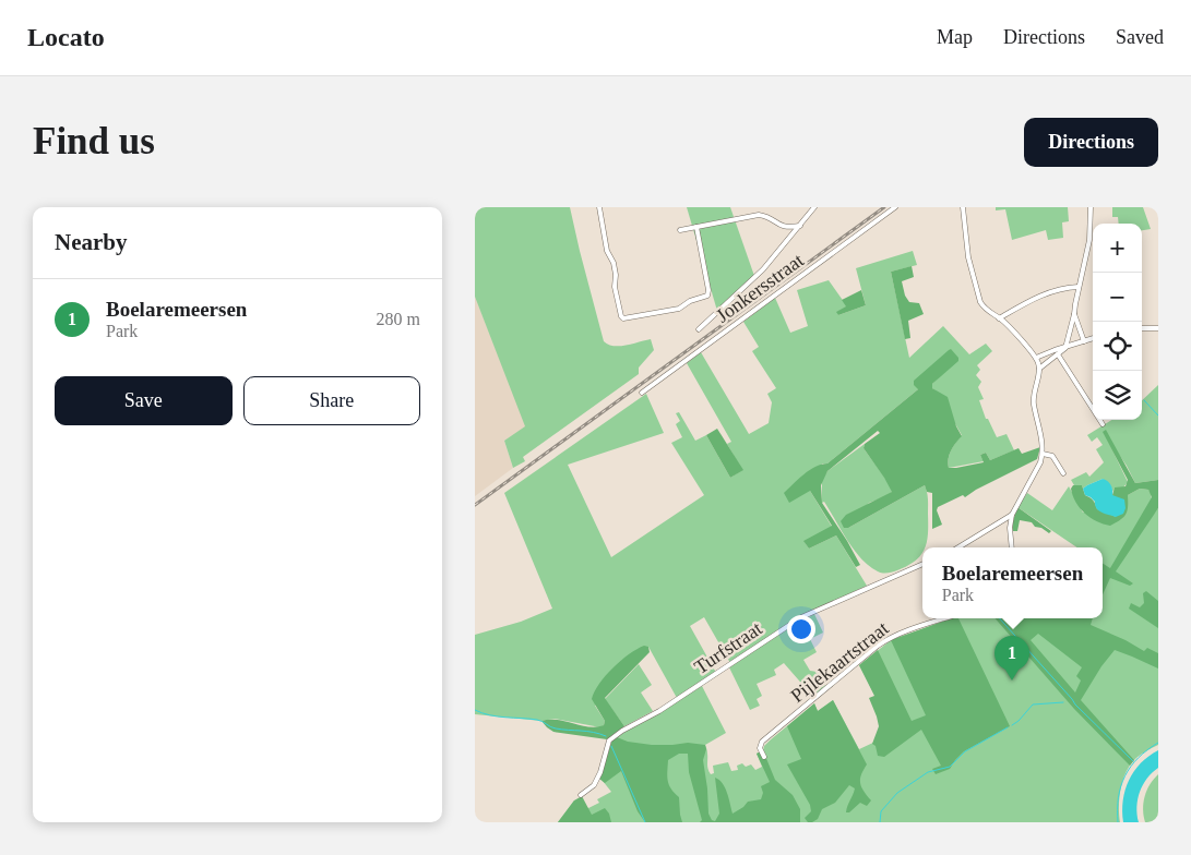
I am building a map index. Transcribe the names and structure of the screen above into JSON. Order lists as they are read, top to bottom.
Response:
{
  "streets": {
    "street": ["Jonkersstraat", "Turfstraat", "Pijlekaartstraat"]
  },
  "page": {
    "header": "Locato",
    "nav": ["Map", "Directions", "Saved"],
    "buttons": [
      "Directions",
      ["Save", "Share"]
    ],
    "title": "Find us",
    "heading": "Nearby",
    "map_buttons": ["+", "−"],
    "list": [
      {
        "mark": "1",
        "name": "Boelaremeersen",
        "note": "Park",
        "value": "280 m"
      }
    ],
    "popup": ["Boelaremeersen", "Park"],
    "pins": "1"
  }
}
